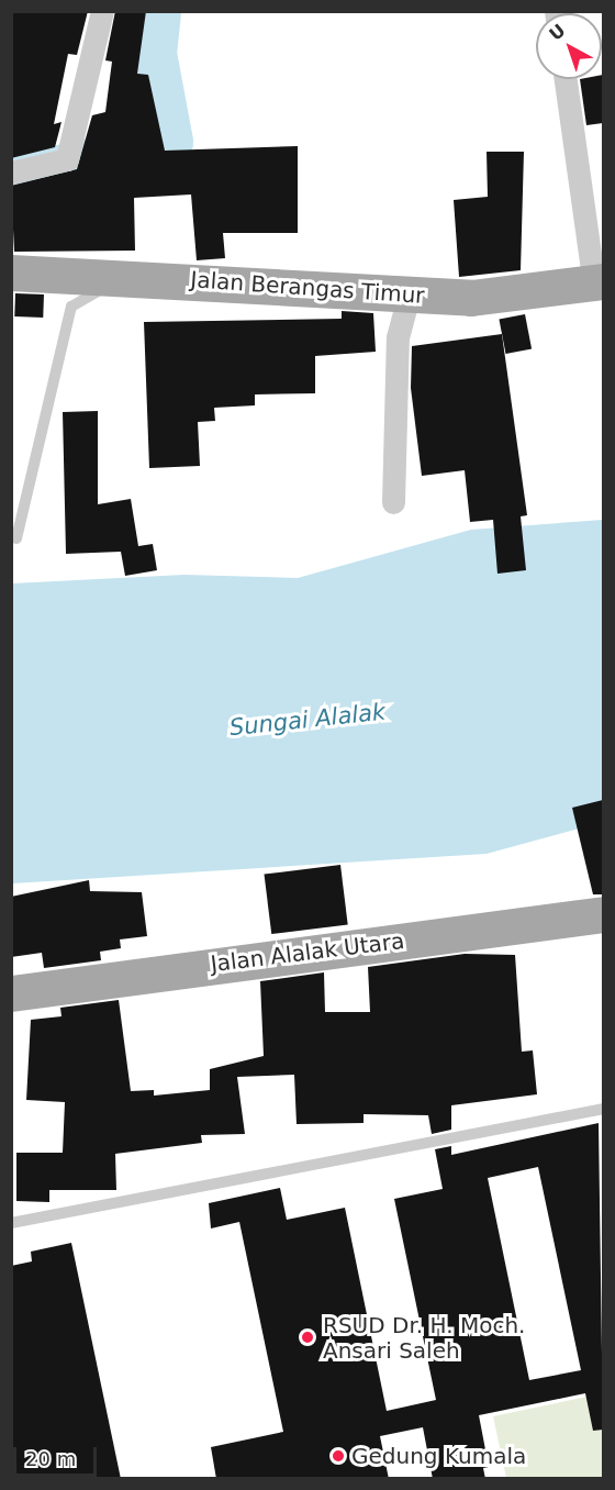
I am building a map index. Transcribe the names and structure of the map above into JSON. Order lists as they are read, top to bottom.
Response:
{
  "streets": {
    "main road": ["Jalan Berangas Timur", "Jalan Alalak Utara"]
  },
  "water": ["Sungai Alalak"],
  "places": ["RSUD Dr. H. Moch. Ansari Saleh", "Gedung Kumala"],
  "scale_bar": "20 m",
  "north": "top left"
}
